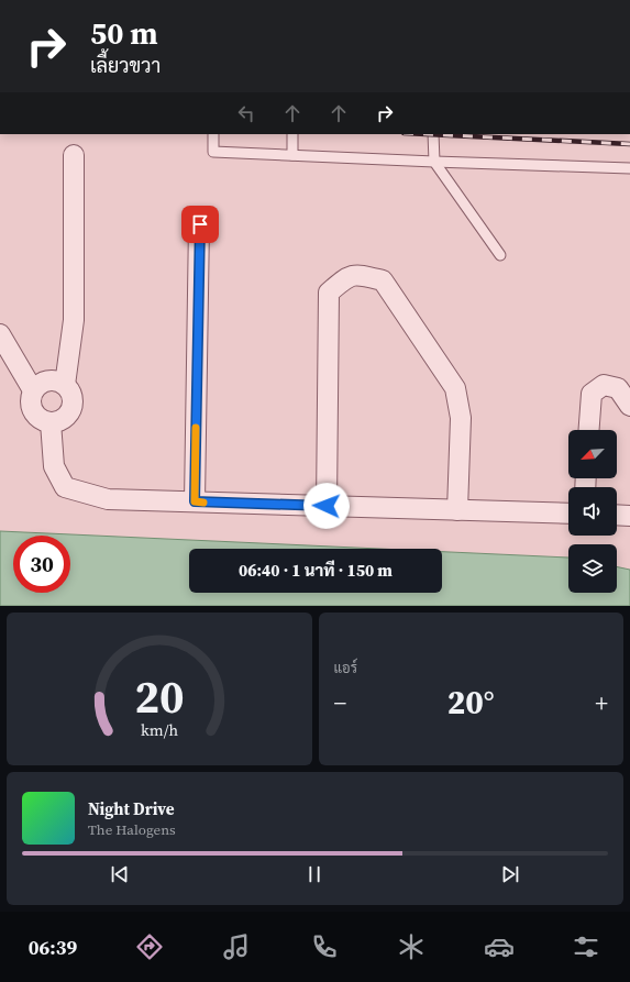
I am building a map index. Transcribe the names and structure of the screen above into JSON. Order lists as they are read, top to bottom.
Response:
{
  "north": "bottom left",
  "page": {
    "turn": ["50 m", "เลี้ยวขวา"],
    "limit": "30",
    "trip": "06:40 · 1 นาที · 150 m",
    "tile": "แอร์",
    "heat": ["−", "20°", "+"],
    "song": ["Night Drive", "The Halogens"],
    "tabs": "06:39",
    "gauge": ["20", "km/h"]
  }
}
